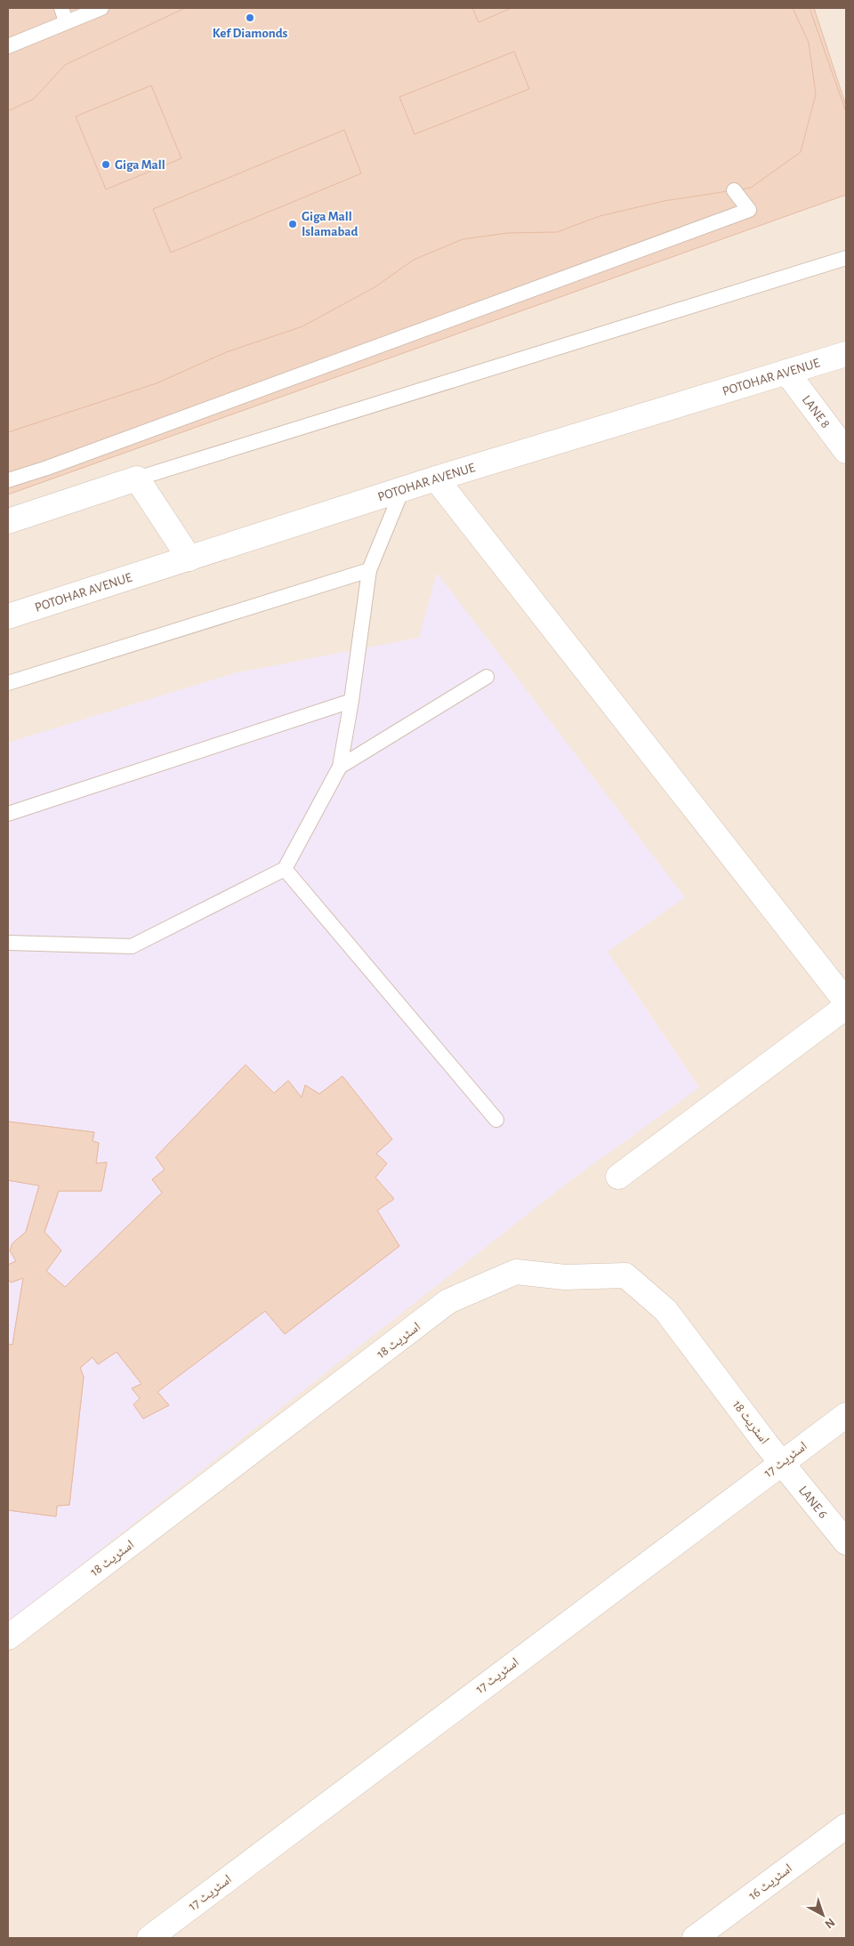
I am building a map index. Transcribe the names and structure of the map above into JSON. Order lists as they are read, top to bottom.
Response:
{
  "streets": {
    "street": [
      "POTOHAR AVENUE",
      "LANE 8",
      "اسٹریٹ 18",
      "اسٹریٹ 17",
      "LANE 6",
      "اسٹریٹ 16"
    ]
  },
  "crossings": [
    ["POTOHAR AVENUE", "LANE 8"],
    ["اسٹریٹ 18", "اسٹریٹ 17"],
    ["اسٹریٹ 18", "LANE 6"],
    ["اسٹریٹ 17", "LANE 6"]
  ],
  "places": ["Kef Diamonds", "Giga Mall", "Giga Mall Islamabad"],
  "north": "bottom right"
}
